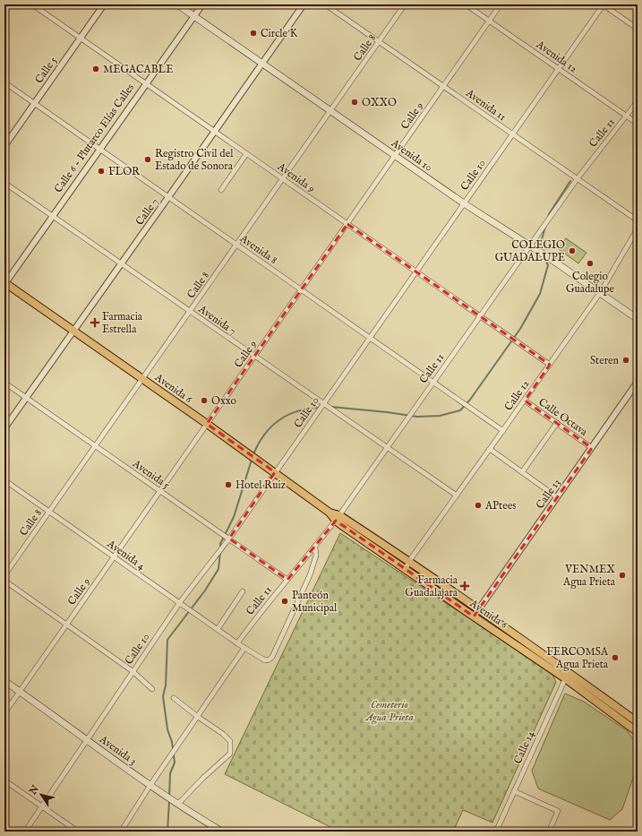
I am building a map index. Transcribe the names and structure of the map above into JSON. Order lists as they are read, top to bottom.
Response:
{
  "streets": {
    "main road": ["Avenida 10", "Avenida 6", "Avenida 3"],
    "street": [
      "Calle 8",
      "Avenida 12",
      "Calle 5",
      "Avenida 11",
      "Calle 9",
      "Calle 11",
      "Calle 6 - Plutarco Elías Calles",
      "Calle 10",
      "Avenida 9",
      "Calle 7",
      "Avenida 8",
      "Avenida 7",
      "Calle 12",
      "Calle Octava",
      "Avenida 5",
      "Calle 13",
      "Avenida 4",
      "Calle 14"
    ]
  },
  "crossings": [
    ["Calle 8", "Avenida 11"],
    ["Calle 8", "Avenida 10"],
    ["Calle 8", "Avenida 9"],
    ["Calle 8", "Avenida 8"],
    ["Calle 8", "Avenida 7"],
    ["Calle 8", "Avenida 6"],
    ["Calle 8", "Avenida 5"],
    ["Calle 8", "Avenida 4"],
    ["Avenida 12", "Calle 9"],
    ["Avenida 12", "Calle 11"],
    ["Avenida 12", "Calle 10"],
    ["Calle 5", "Avenida 9"],
    ["Calle 5", "Avenida 8"],
    ["Avenida 11", "Calle 9"],
    ["Avenida 11", "Calle 11"],
    ["Avenida 11", "Calle 10"],
    ["Calle 9", "Avenida 10"],
    ["Calle 9", "Avenida 9"],
    ["Calle 9", "Avenida 8"],
    ["Calle 9", "Avenida 7"],
    ["Calle 9", "Avenida 6"],
    ["Calle 9", "Avenida 5"],
    ["Calle 9", "Avenida 4"],
    ["Calle 9", "Avenida 3"],
    ["Calle 11", "Avenida 10"],
    ["Calle 11", "Avenida 9"],
    ["Calle 11", "Avenida 8"],
    ["Calle 11", "Avenida 7"],
    ["Calle 11", "Avenida 6"],
    ["Calle 11", "Avenida 5"],
    ["Calle 11", "Avenida 4"],
    ["Calle 6 - Plutarco Elías Calles", "Avenida 10"],
    ["Calle 6 - Plutarco Elías Calles", "Avenida 9"],
    ["Calle 6 - Plutarco Elías Calles", "Avenida 8"],
    ["Calle 6 - Plutarco Elías Calles", "Avenida 7"],
    ["Calle 6 - Plutarco Elías Calles", "Avenida 6"],
    ["Avenida 10", "Calle 10"],
    ["Avenida 10", "Calle 7"],
    ["Avenida 10", "Calle 12"],
    ["Calle 10", "Avenida 9"],
    ["Calle 10", "Avenida 8"],
    ["Calle 10", "Avenida 7"],
    ["Calle 10", "Avenida 6"],
    ["Calle 10", "Avenida 5"],
    ["Calle 10", "Avenida 4"],
    ["Calle 10", "Avenida 3"],
    ["Avenida 9", "Calle 7"],
    ["Avenida 9", "Calle 12"],
    ["Calle 7", "Avenida 8"],
    ["Calle 7", "Avenida 7"],
    ["Calle 7", "Avenida 6"],
    ["Calle 7", "Avenida 5"],
    ["Avenida 8", "Calle 12"],
    ["Avenida 7", "Calle 12"],
    ["Avenida 6", "Calle 12"],
    ["Avenida 6", "Calle 13"],
    ["Avenida 6", "Calle 14"],
    ["Calle 12", "Calle Octava"],
    ["Calle Octava", "Calle 13"]
  ],
  "parks": ["Cemeterio Agua Prieta"],
  "places": {
    "other": [
      "Circle K",
      "MEGACABLE",
      "OXXO",
      "Registro Civil del Estado de Sonora",
      "FLOR",
      "COLEGIO GUADALUPE",
      "Colegio Guadalupe",
      "Steren",
      "Oxxo",
      "Hotel Ruiz",
      "APtees",
      "VENMEX Agua Prieta",
      "Panteón Municipal",
      "FERCOMSA Agua Prieta"
    ],
    "health": ["Farmacia Estrella", "Farmacia Guadalajara"]
  },
  "north": "top left"
}
